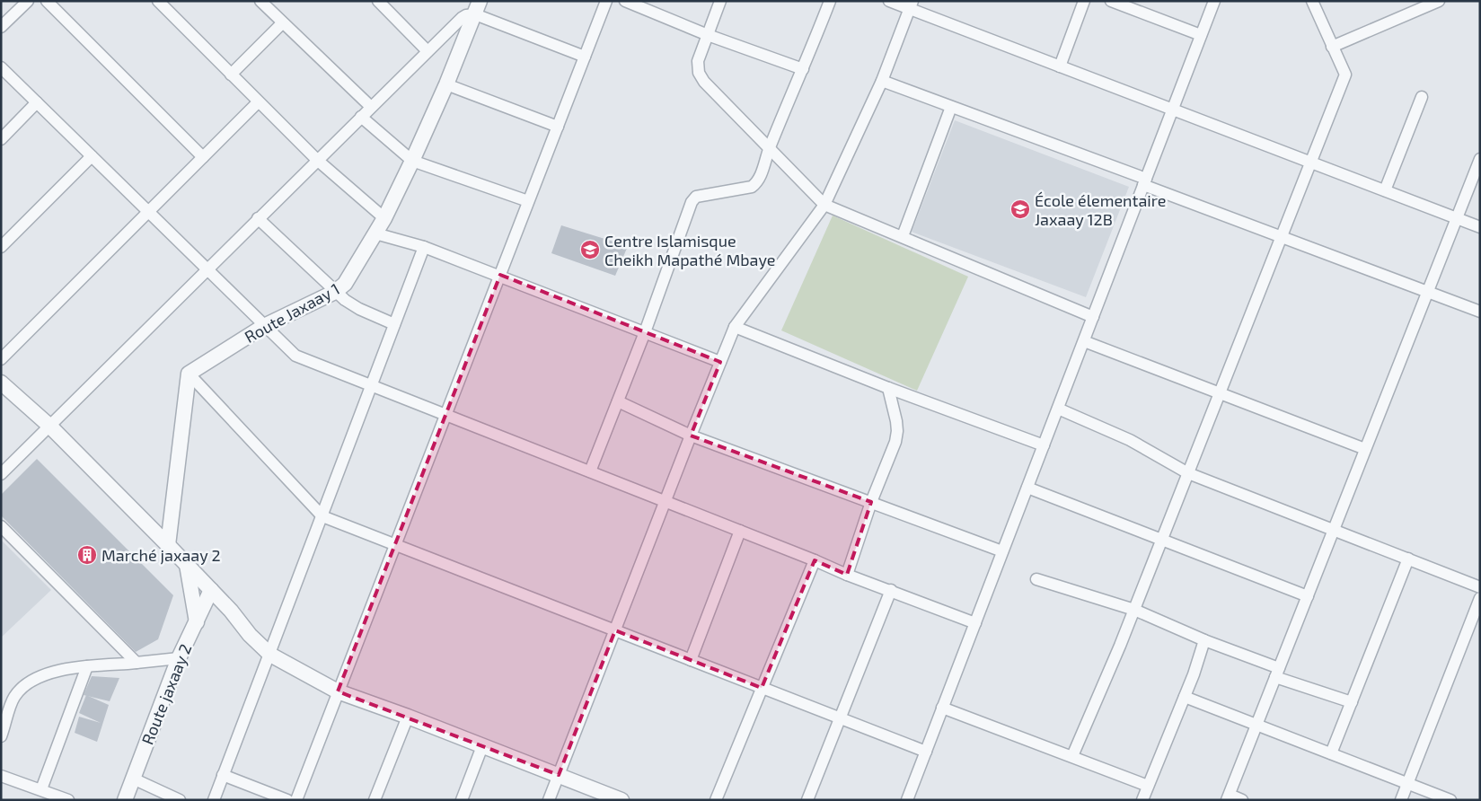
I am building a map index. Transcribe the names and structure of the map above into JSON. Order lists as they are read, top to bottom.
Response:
{
  "streets": {
    "street": ["Route Jaxaay 1", "Route jaxaay 2"]
  },
  "places": {
    "school or university": ["École élementaire Jaxaay 12B", "Centre Islamisque Cheikh Mapathé Mbaye"],
    "building": ["Marché jaxaay 2"]
  }
}
